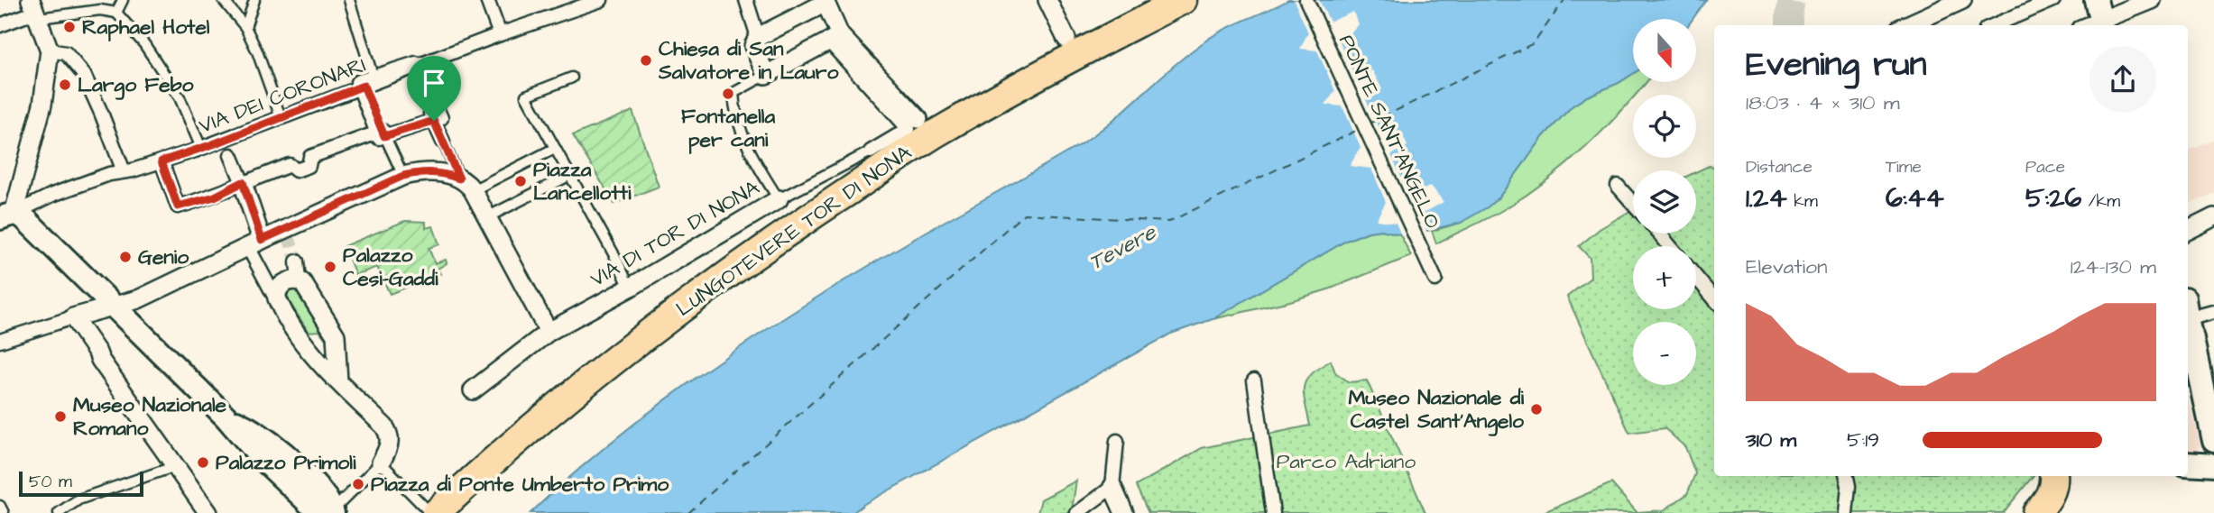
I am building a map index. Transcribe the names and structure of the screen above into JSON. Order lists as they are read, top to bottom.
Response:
{
  "streets": {
    "main road": ["LUNGOTEVERE TOR DI NONA"],
    "street": ["VIA DEI CORONARI", "PONTE SANT'ANGELO", "VIA DI TOR DI NONA"]
  },
  "water": ["Tevere"],
  "parks": ["Parco Adriano"],
  "places": [
    "Raphael Hotel",
    "Chiesa di San Salvatore in Lauro",
    "Largo Febo",
    "Fontanella per cani",
    "Piazza Lancellotti",
    "Genio",
    "Palazzo Cesi-Gaddi",
    "Museo Nazionale di Castel Sant’Angelo",
    "Museo Nazionale Romano",
    "Palazzo Primoli",
    "Piazza di Ponte Umberto Primo"
  ],
  "scale_bar": "50 m",
  "north": "bottom",
  "page": {
    "map_buttons": ["+", "−"],
    "heading": ["Evening run", "18:03 · 4 × 310 m"],
    "stats": [
      ["Distance", "1.24 km"],
      ["Time", "6:44"],
      ["Pace", "5:26 /km"]
    ],
    "chart": ["Elevation", "124–130 m"],
    "list": [
      {
        "name": "310 m",
        "note": "5:19"
      }
    ],
    "scale": "50 m"
  }
}
